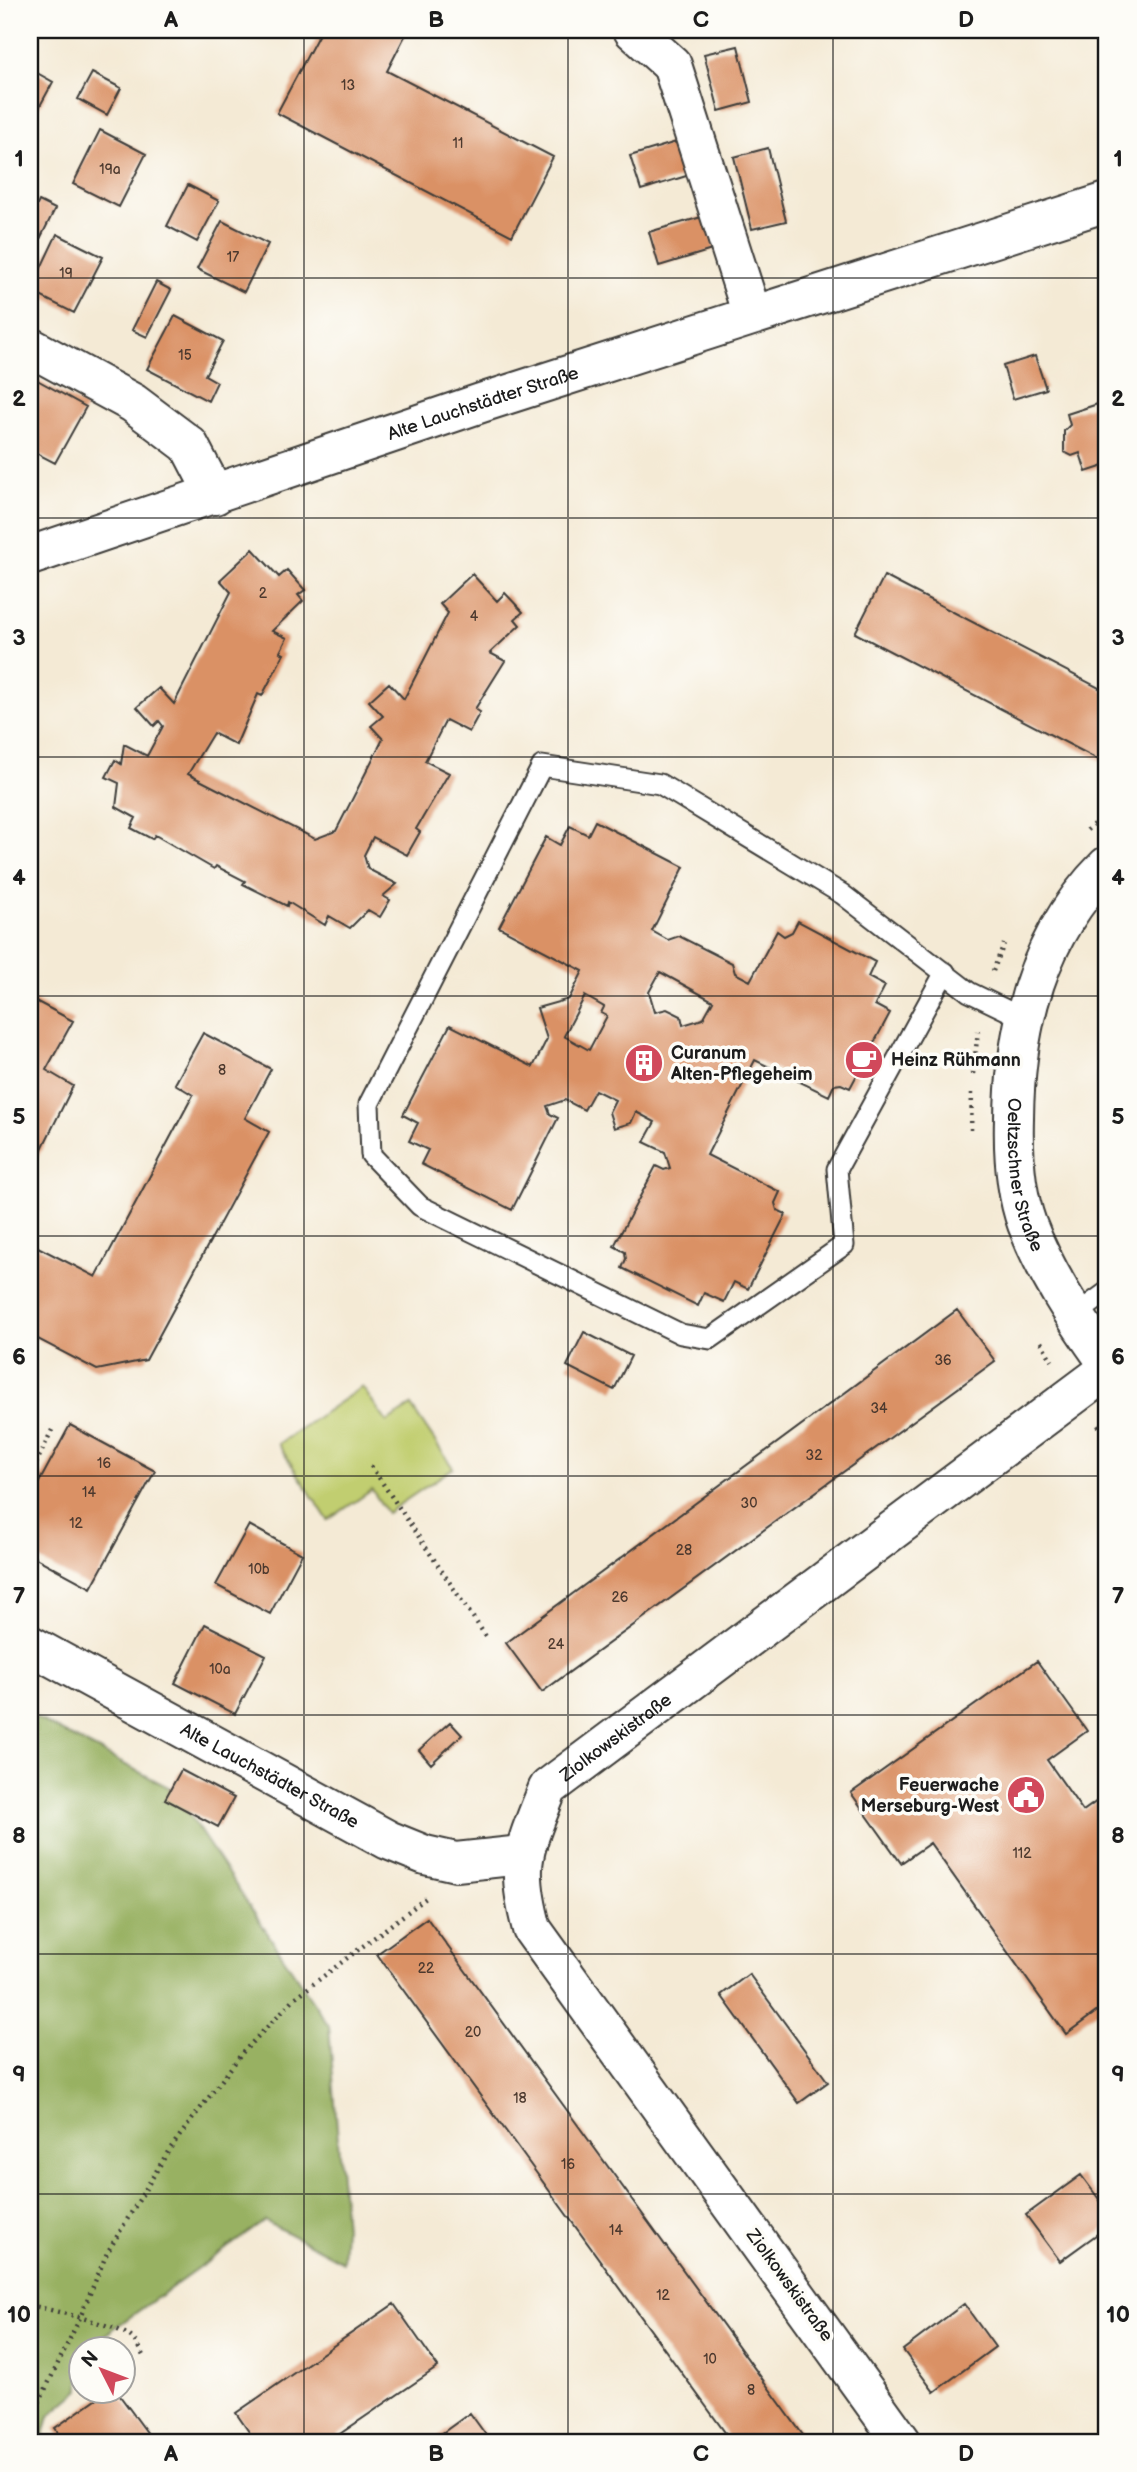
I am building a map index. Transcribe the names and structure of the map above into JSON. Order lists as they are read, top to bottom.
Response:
{
  "streets": {
    "street": ["Alte Lauchstädter Straße", "Oeltzschner Straße", "Ziolkowskistraße"]
  },
  "crossings": [
    ["Alte Lauchstädter Straße", "Ziolkowskistraße"]
  ],
  "places": {
    "cafe": ["Heinz Rühmann"],
    "building": ["Curanum Alten-Pflegeheim"],
    "public building": ["Feuerwache Merseburg-West"]
  },
  "house_numbers": [
    "13",
    "11",
    "19a",
    "17",
    "19",
    "15",
    "2",
    "4",
    "8",
    "36",
    "34",
    "32",
    "16",
    "14",
    "30",
    "12",
    "28",
    "10b",
    "26",
    "24",
    "10a",
    "112",
    "22",
    "20",
    "18",
    "16",
    "14",
    "12",
    "10",
    "8"
  ],
  "north": "top left",
  "grid": {
    "columns": [
      "A",
      "B",
      "C",
      "D"
    ],
    "rows": [
      "1",
      "2",
      "3",
      "4",
      "5",
      "6",
      "7",
      "8",
      "9",
      "10"
    ]
  }
}
